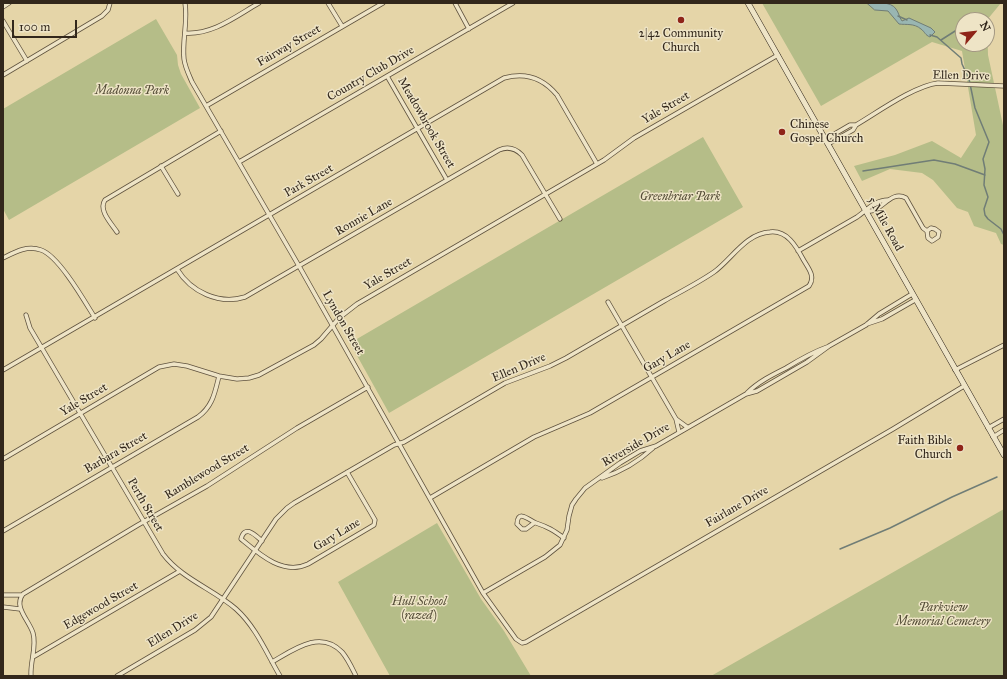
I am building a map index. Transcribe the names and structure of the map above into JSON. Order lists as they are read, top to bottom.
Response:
{
  "streets": {
    "main road": ["5 Mile Road"],
    "street": [
      "Fairway Street",
      "Country Club Drive",
      "Ellen Drive",
      "Yale Street",
      "Meadowbrook Street",
      "Park Street",
      "Ronnie Lane",
      "Lyndon Street",
      "Gary Lane",
      "Riverside Drive",
      "Barbara Street",
      "Ramblewood Street",
      "Perth Street",
      "Fairlane Drive",
      "Edgewood Street"
    ]
  },
  "crossings": [
    ["Fairway Street", "Lyndon Street"],
    ["Country Club Drive", "Meadowbrook Street"],
    ["Country Club Drive", "Lyndon Street"],
    ["Ellen Drive", "5 Mile Road"],
    ["Ellen Drive", "Lyndon Street"],
    ["Ellen Drive", "Gary Lane"],
    ["Ellen Drive", "Perth Street"],
    ["Yale Street", "Park Street"],
    ["Yale Street", "Ronnie Lane"],
    ["Yale Street", "5 Mile Road"],
    ["Yale Street", "Lyndon Street"],
    ["Yale Street", "Barbara Street"],
    ["Yale Street", "Perth Street"],
    ["Meadowbrook Street", "Park Street"],
    ["Meadowbrook Street", "Ronnie Lane"],
    ["Park Street", "Ronnie Lane"],
    ["Park Street", "Lyndon Street"],
    ["Park Street", "Perth Street"],
    ["Ronnie Lane", "Lyndon Street"],
    ["5 Mile Road", "Riverside Drive"],
    ["5 Mile Road", "Fairlane Drive"],
    ["Lyndon Street", "Gary Lane"],
    ["Lyndon Street", "Riverside Drive"],
    ["Lyndon Street", "Ramblewood Street"],
    ["Lyndon Street", "Fairlane Drive"],
    ["Barbara Street", "Perth Street"],
    ["Ramblewood Street", "Perth Street"],
    ["Perth Street", "Edgewood Street"]
  ],
  "parks": [
    "Madonna Park",
    "Greenbriar Park",
    "Hull School (razed)",
    "Parkview Memorial Cemetery"
  ],
  "places": ["2|42 Community Church", "Chinese Gospel Church", "Faith Bible Church"],
  "scale_bar": "100 m",
  "north": "top right"
}
